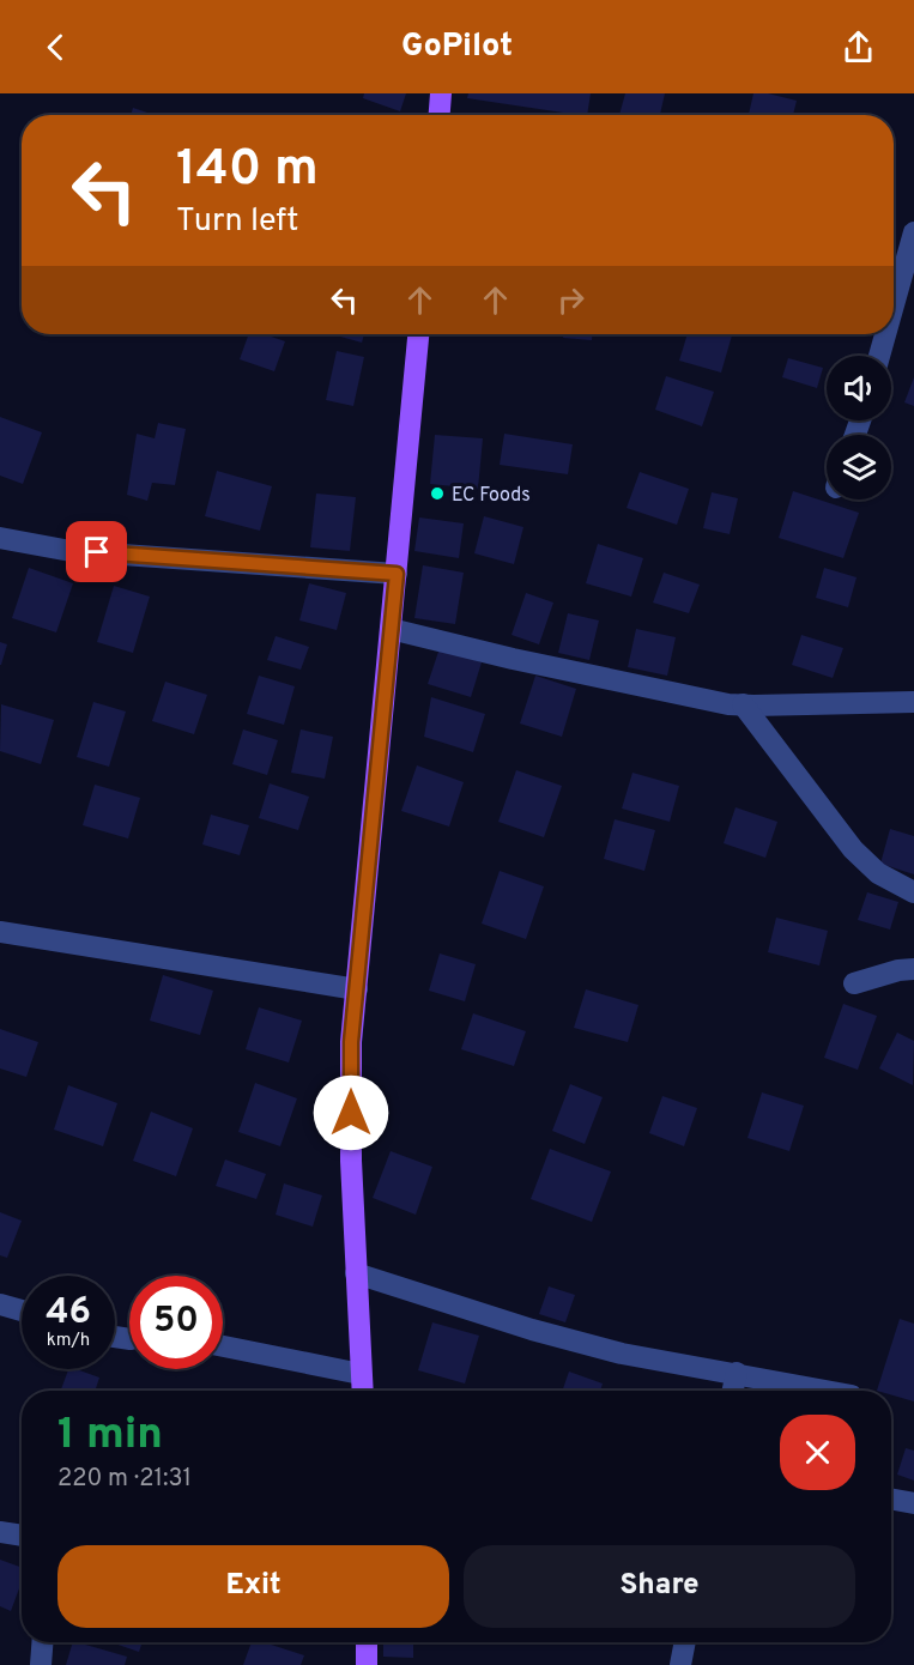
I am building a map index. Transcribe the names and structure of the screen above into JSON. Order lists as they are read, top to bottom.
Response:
{
  "places": ["EC Foods"],
  "page": {
    "header": "GoPilot",
    "turn": ["140 m", "Turn left"],
    "speed": "46 km/h",
    "limit": "50",
    "heading": ["1 min", "220 m · 21:31"],
    "buttons": ["Exit", "Share"]
  }
}
